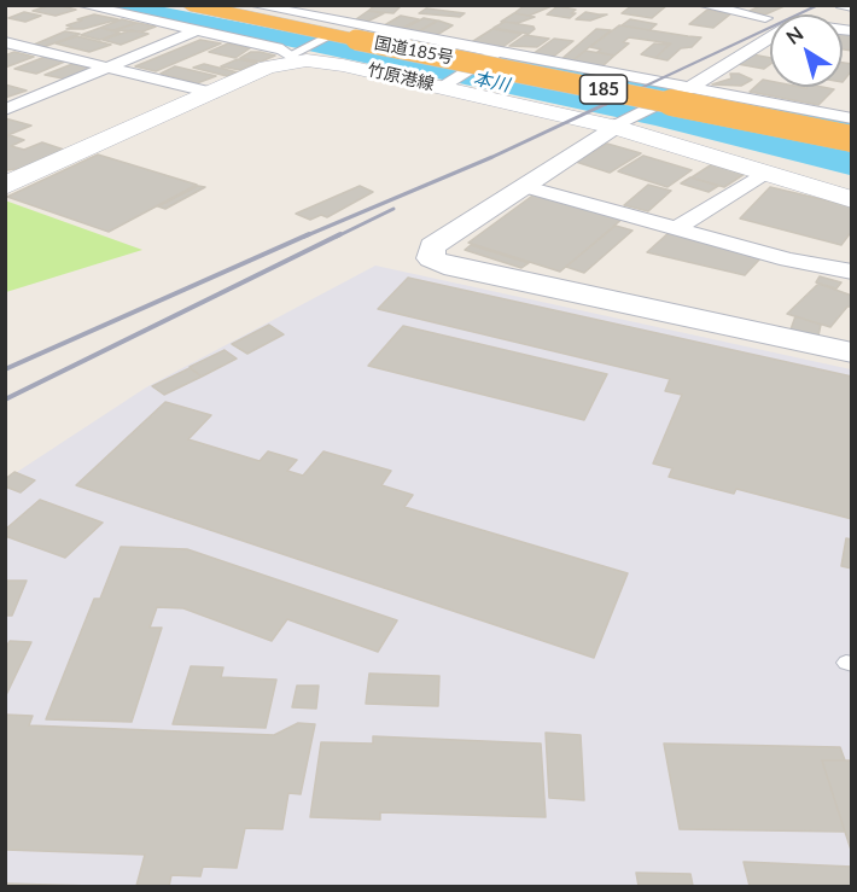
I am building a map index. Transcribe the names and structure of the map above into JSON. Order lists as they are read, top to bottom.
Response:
{
  "streets": {
    "highway": ["国道185号", "185"],
    "main road": ["竹原港線"]
  },
  "water": ["本川"],
  "north": "top left"
}
